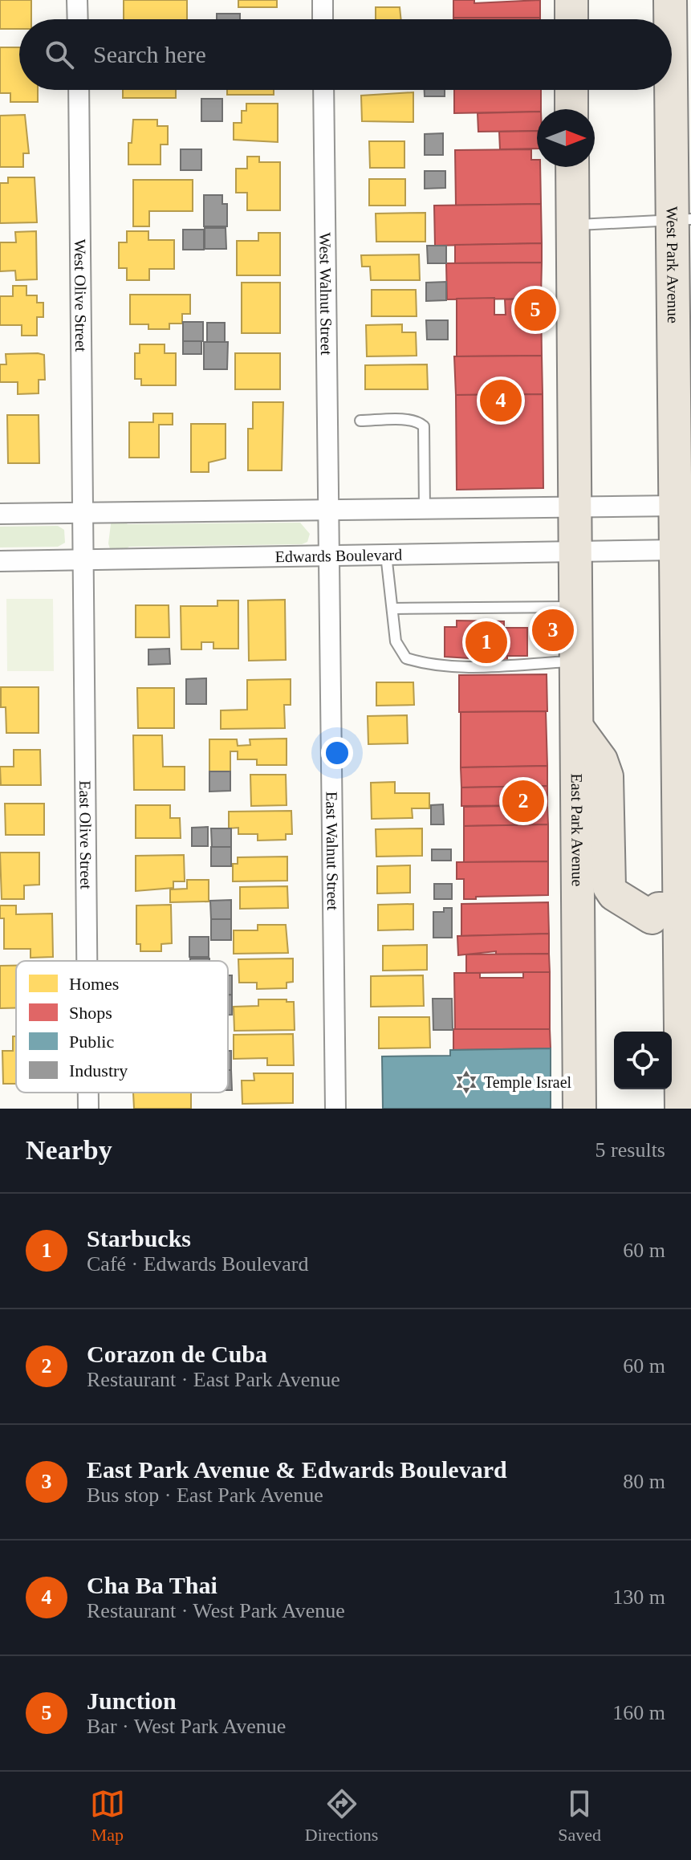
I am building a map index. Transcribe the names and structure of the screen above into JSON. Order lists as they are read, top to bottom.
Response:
{
  "streets": {
    "highway": ["West Park Avenue", "East Park Avenue"],
    "street": [
      "West Walnut Street",
      "West Olive Street",
      "Edwards Boulevard",
      "East Olive Street",
      "East Walnut Street"
    ]
  },
  "crossings": [
    ["West Park Avenue", "Edwards Boulevard"],
    ["West Walnut Street", "Edwards Boulevard"],
    ["West Walnut Street", "East Walnut Street"],
    ["West Olive Street", "Edwards Boulevard"],
    ["West Olive Street", "East Olive Street"],
    ["Edwards Boulevard", "East Park Avenue"],
    ["Edwards Boulevard", "East Olive Street"],
    ["Edwards Boulevard", "East Walnut Street"]
  ],
  "places": {
    "synagogue": ["Temple Israel"]
  },
  "legend": [
    "Homes",
    "Shops",
    "Public",
    "Industry"
  ],
  "north": "right",
  "page": {
    "search": "Search here",
    "pins": [
      "5",
      "4",
      "3",
      "1",
      "2"
    ],
    "heading": ["Nearby", "5 results"],
    "list": [
      {
        "mark": "1",
        "name": "Starbucks",
        "note": "Café · Edwards Boulevard",
        "value": "60 m"
      },
      {
        "mark": "2",
        "name": "Corazon de Cuba",
        "note": "Restaurant · East Park Avenue",
        "value": "60 m"
      },
      {
        "mark": "3",
        "name": "East Park Avenue & Edwards Boulevard",
        "note": "Bus stop · East Park Avenue",
        "value": "80 m"
      },
      {
        "mark": "4",
        "name": "Cha Ba Thai",
        "note": "Restaurant · West Park Avenue",
        "value": "130 m"
      },
      {
        "mark": "5",
        "name": "Junction",
        "note": "Bar · West Park Avenue",
        "value": "160 m"
      }
    ],
    "nav": ["Map", "Directions", "Saved"]
  }
}
